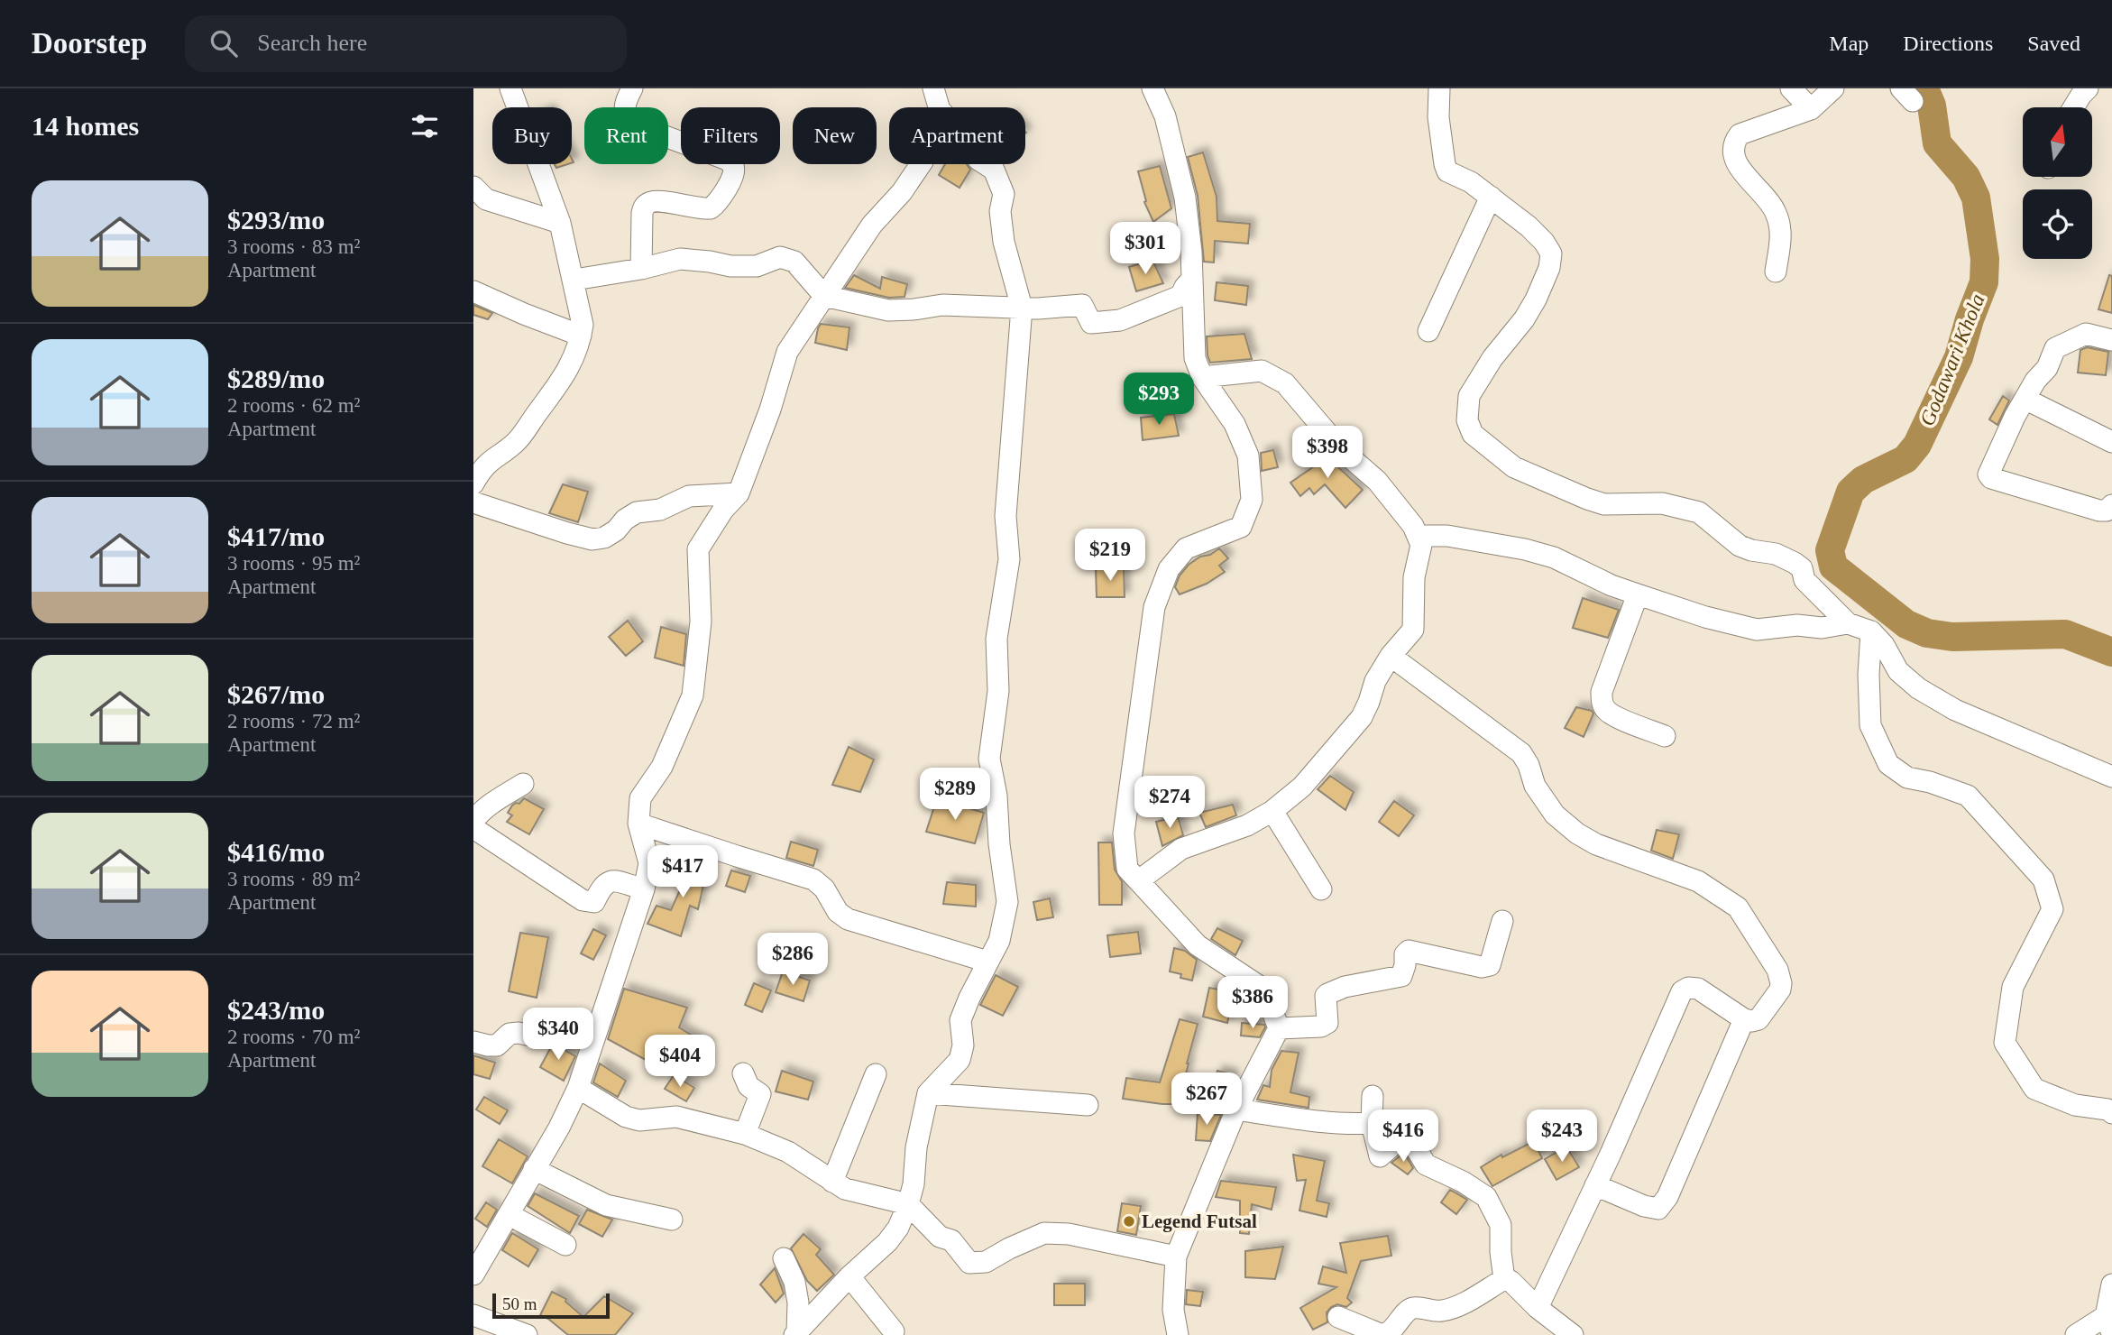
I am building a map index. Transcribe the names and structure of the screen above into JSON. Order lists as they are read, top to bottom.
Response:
{
  "water": ["Godawari Khola"],
  "places": ["Legend Futsal"],
  "scale_bar": "50 m",
  "north": "top",
  "page": {
    "header": "Doorstep",
    "search": "Search here",
    "nav": ["Map", "Directions", "Saved"],
    "heading": "14 homes",
    "chip": [
      "Buy",
      "Rent",
      "Filters",
      "New",
      "Apartment"
    ],
    "list": [
      {
        "name": "$293/mo",
        "note": "3 rooms · 83 m² · Apartment"
      },
      {
        "name": "$289/mo",
        "note": "2 rooms · 62 m² · Apartment"
      },
      {
        "name": "$417/mo",
        "note": "3 rooms · 95 m² · Apartment"
      },
      {
        "name": "$267/mo",
        "note": "2 rooms · 72 m² · Apartment"
      },
      {
        "name": "$416/mo",
        "note": "3 rooms · 89 m² · Apartment"
      },
      {
        "name": "$243/mo",
        "note": "2 rooms · 70 m² · Apartment"
      }
    ],
    "price": [
      "$301",
      "$293",
      "$398",
      "$219",
      "$289",
      "$274",
      "$417",
      "$286",
      "$386",
      "$340",
      "$404",
      "$267",
      "$416",
      "$243"
    ],
    "scale": "50 m"
  }
}
